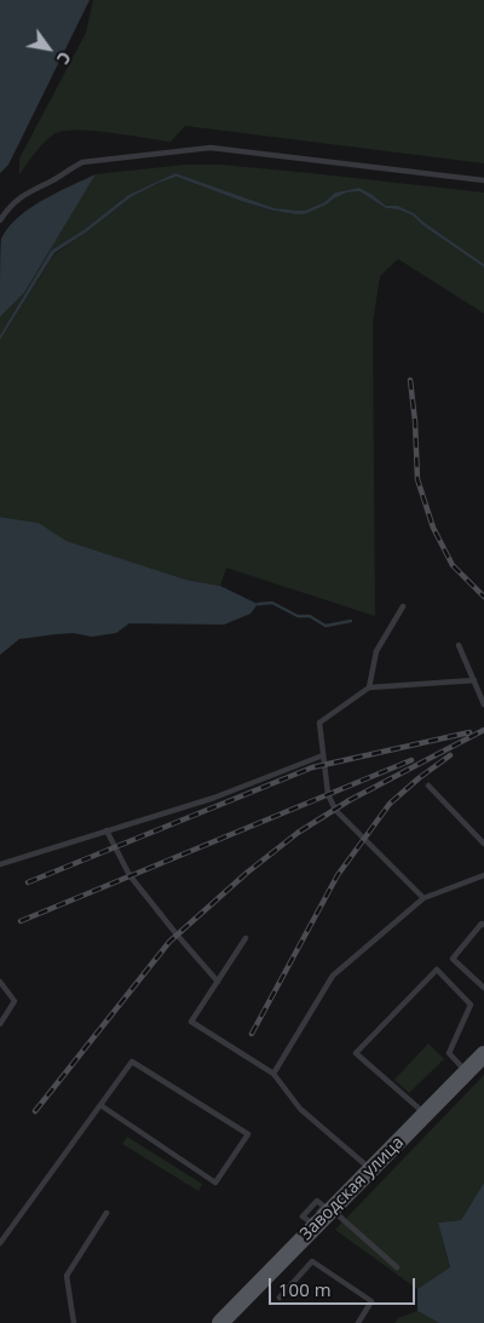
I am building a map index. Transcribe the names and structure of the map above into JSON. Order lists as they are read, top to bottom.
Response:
{
  "streets": {
    "main road": ["Заводская улица"]
  },
  "scale_bar": "100 m",
  "north": "bottom right"
}
